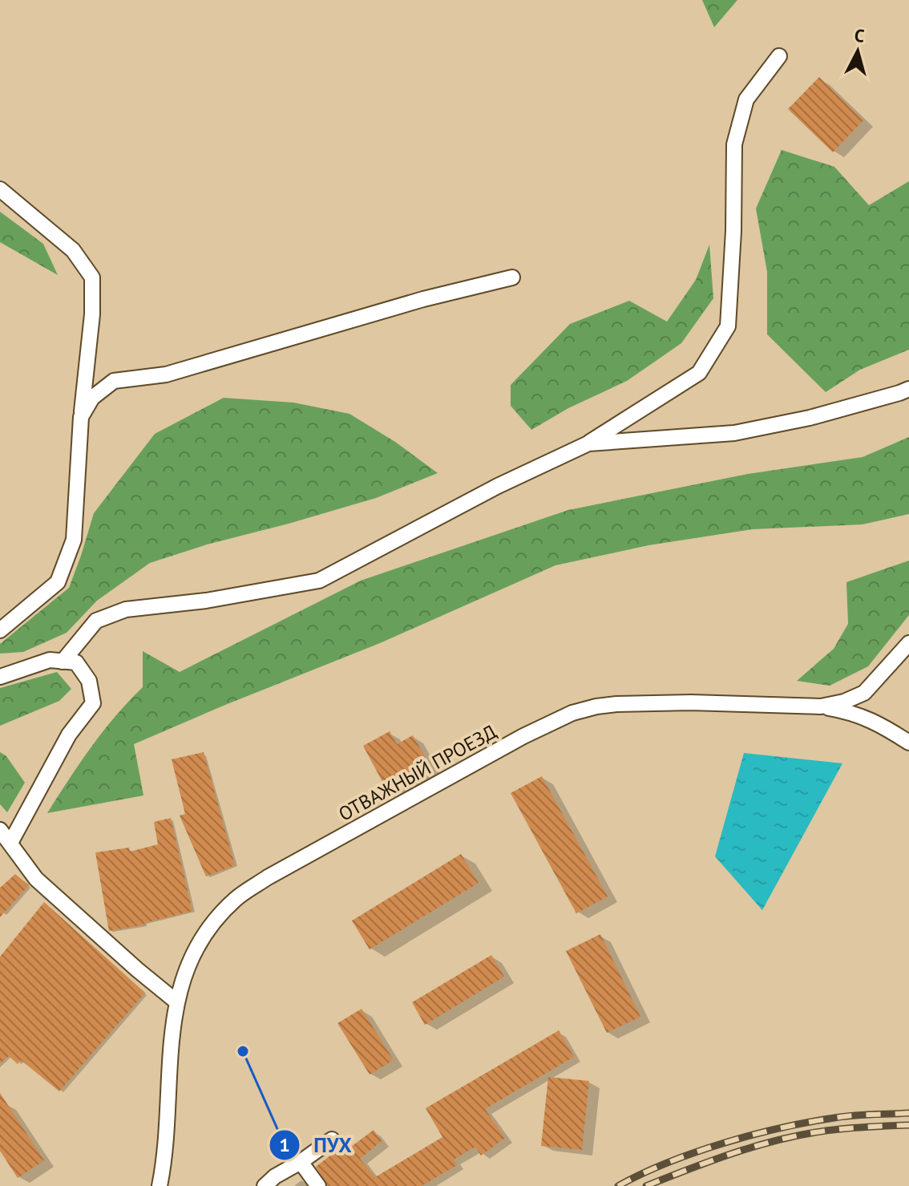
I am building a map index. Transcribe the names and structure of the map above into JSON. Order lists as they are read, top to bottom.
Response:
{
  "streets": {
    "street": ["ОТВАЖНЫЙ ПРОЕЗД"]
  },
  "places": ["ПУХ"],
  "north": "top"
}
